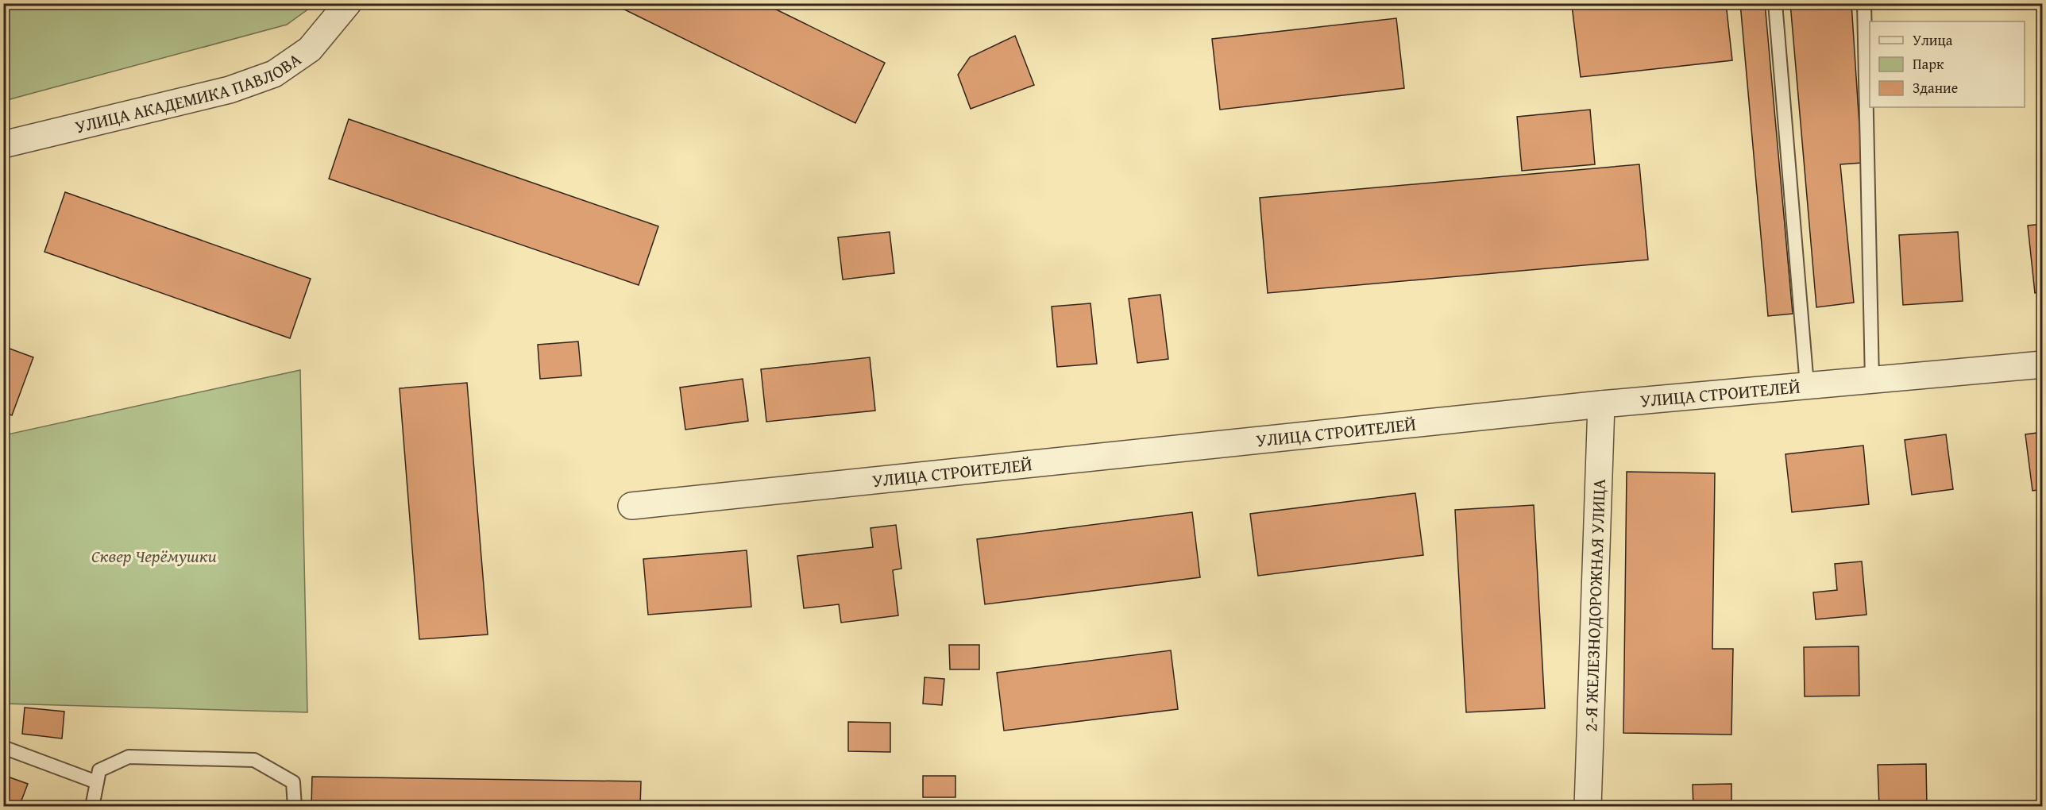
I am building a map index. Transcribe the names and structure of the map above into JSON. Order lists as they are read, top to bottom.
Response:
{
  "streets": {
    "street": ["УЛИЦА АКАДЕМИКА ПАВЛОВА", "УЛИЦА СТРОИТЕЛЕЙ", "2-Я ЖЕЛЕЗНОДОРОЖНАЯ УЛИЦА"]
  },
  "crossings": [
    ["УЛИЦА СТРОИТЕЛЕЙ", "2-Я ЖЕЛЕЗНОДОРОЖНАЯ УЛИЦА"]
  ],
  "parks": ["Сквер Черёмушки"],
  "legend": ["Улица", "Парк", "Здание"]
}
